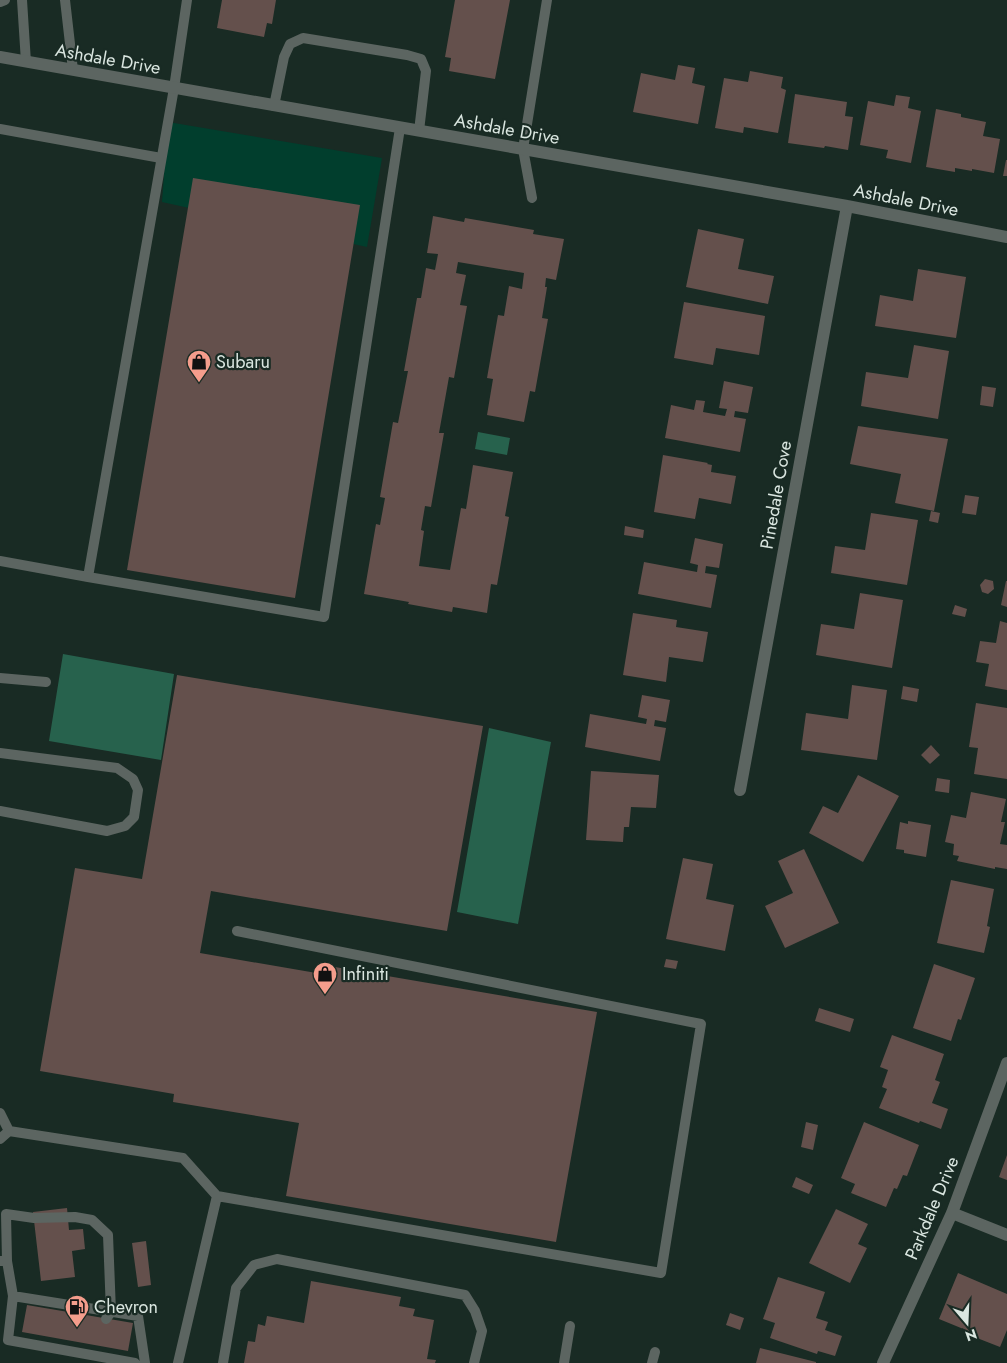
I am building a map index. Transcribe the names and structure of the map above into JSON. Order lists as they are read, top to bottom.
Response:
{
  "streets": {
    "street": ["Ashdale Drive", "Pinedale Cove", "Parkdale Drive"]
  },
  "crossings": [
    ["Ashdale Drive", "Pinedale Cove"]
  ],
  "places": {
    "shop": ["Subaru", "Infiniti"],
    "fuel station": ["Chevron"]
  },
  "north": "bottom"
}
